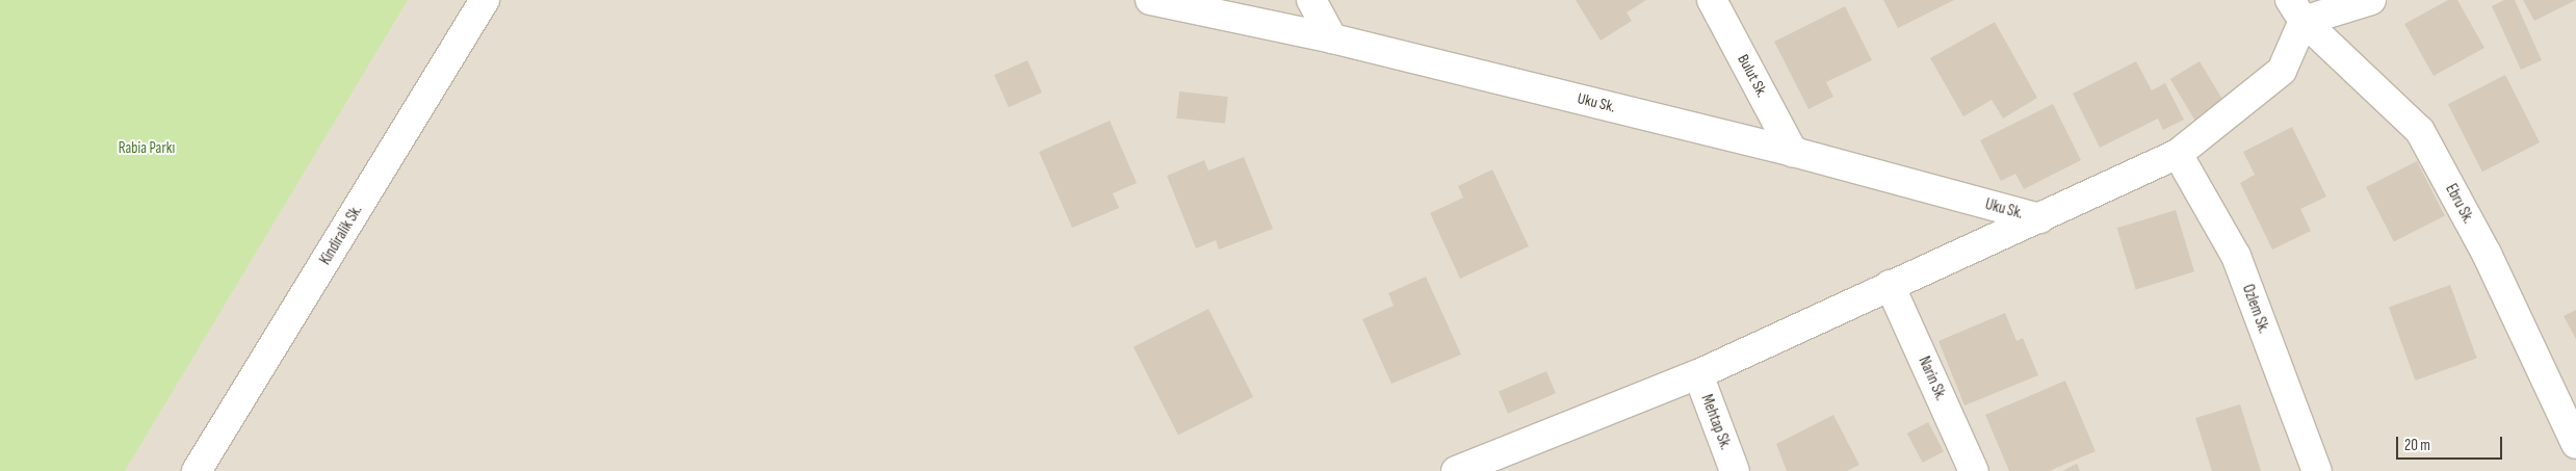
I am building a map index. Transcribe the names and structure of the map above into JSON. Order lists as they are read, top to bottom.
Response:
{
  "streets": {
    "street": [
      "Bulut Sk.",
      "Uku Sk.",
      "Ebru Sk.",
      "Kindiralik Sk.",
      "Ozlem Sk.",
      "Narin Sk.",
      "Mehtap Sk."
    ]
  },
  "crossings": [
    ["Bulut Sk.", "Uku Sk."]
  ],
  "parks": ["Rabia Parkı"],
  "scale_bar": "20 m"
}
